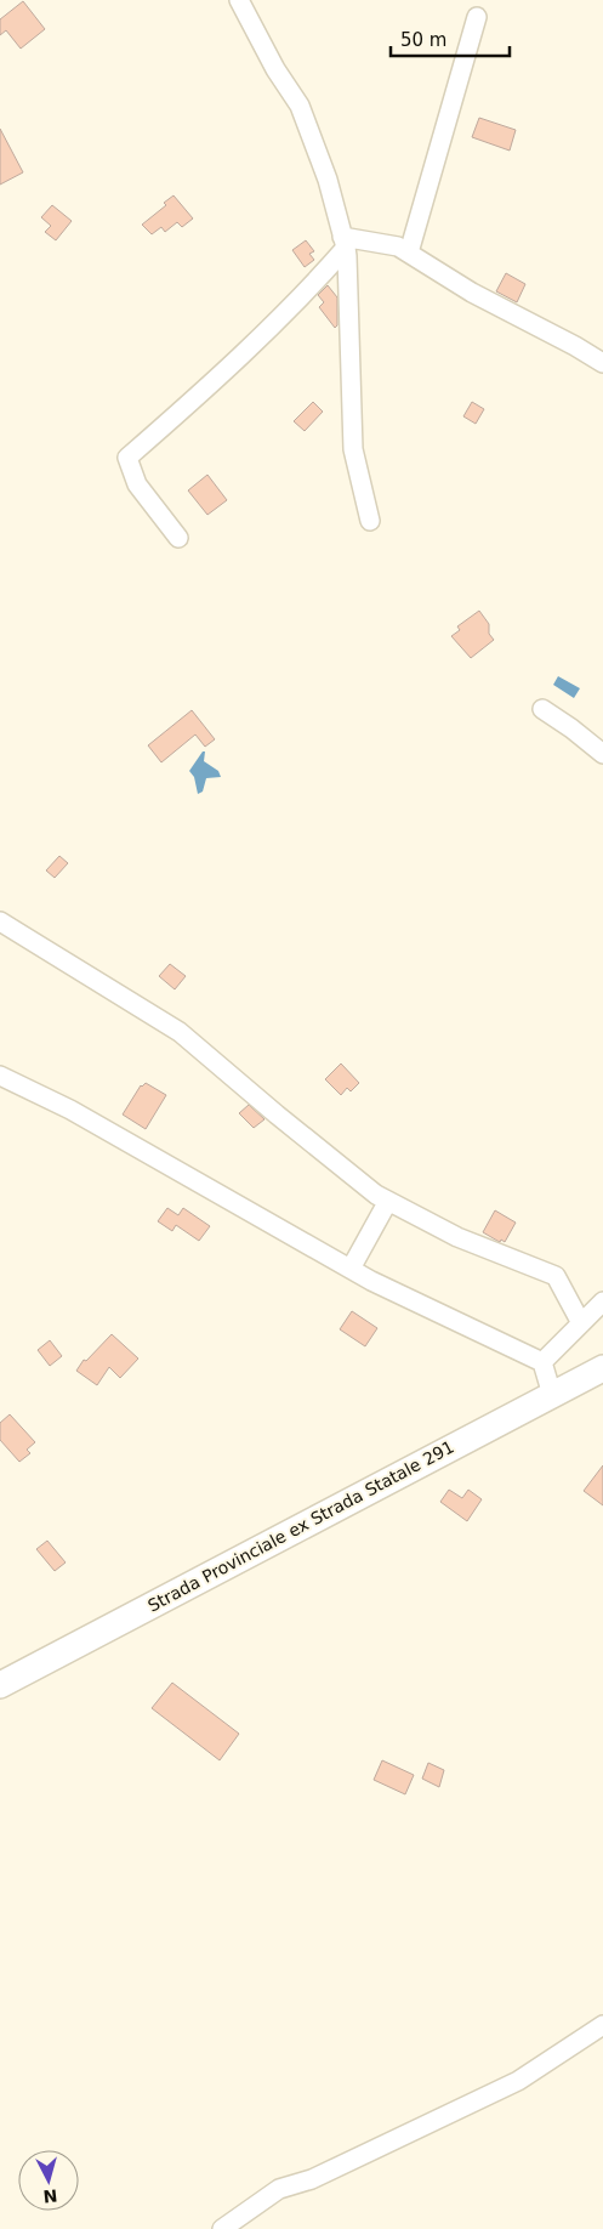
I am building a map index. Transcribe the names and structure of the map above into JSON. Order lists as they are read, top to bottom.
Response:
{
  "streets": {
    "street": ["Strada Provinciale ex Strada Statale 291"]
  },
  "scale_bar": "50 m",
  "north": "bottom"
}
